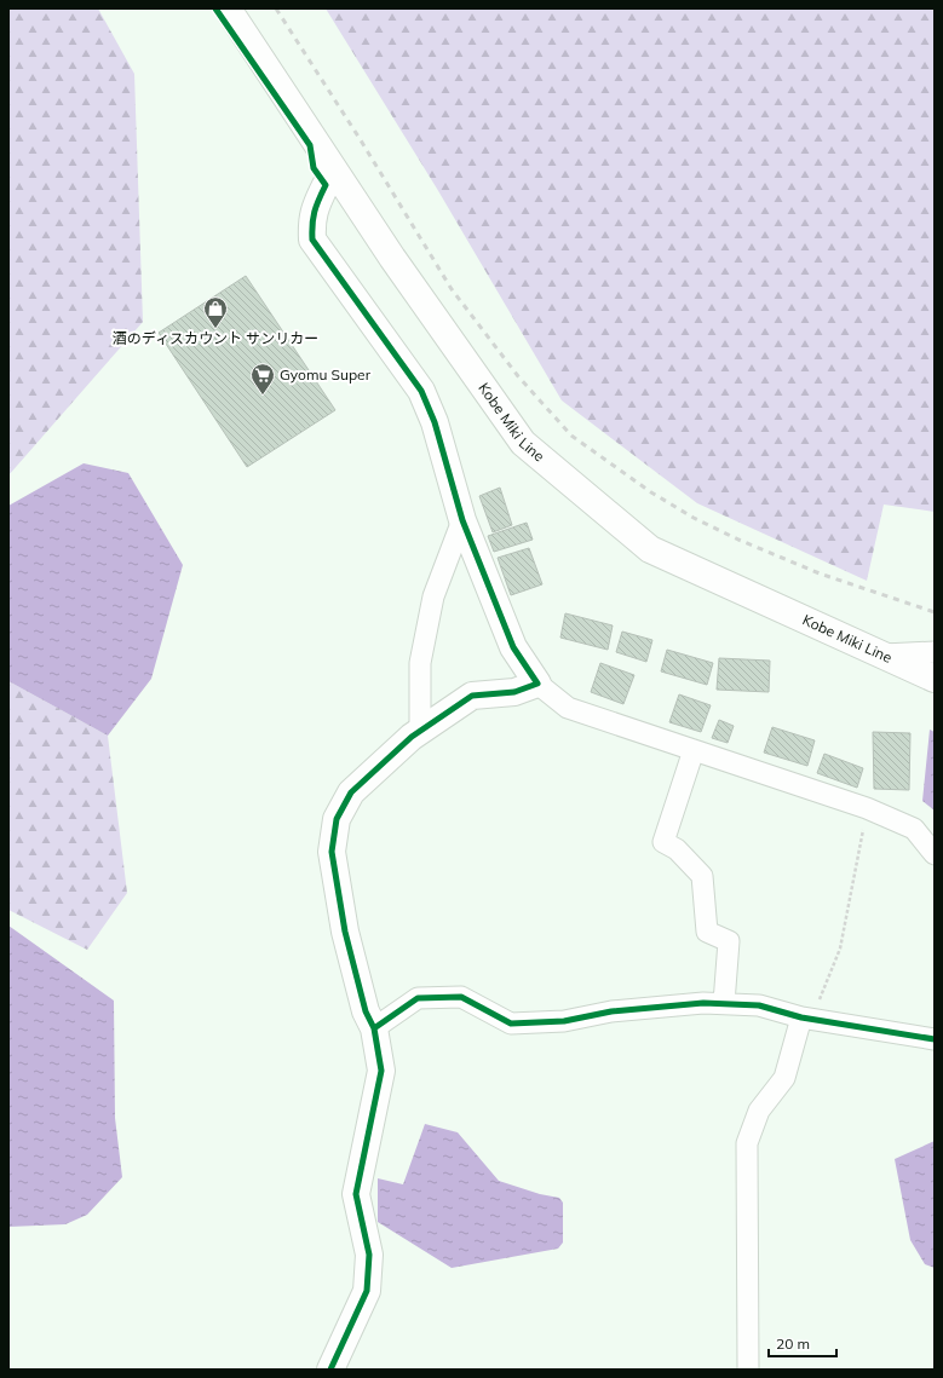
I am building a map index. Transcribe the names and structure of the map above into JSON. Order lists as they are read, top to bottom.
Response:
{
  "streets": {
    "main road": ["Kobe Miki Line"]
  },
  "places": {
    "shop": ["酒のディスカウント サンリカー"],
    "supermarket": ["Gyomu Super"]
  },
  "scale_bar": "20 m"
}
